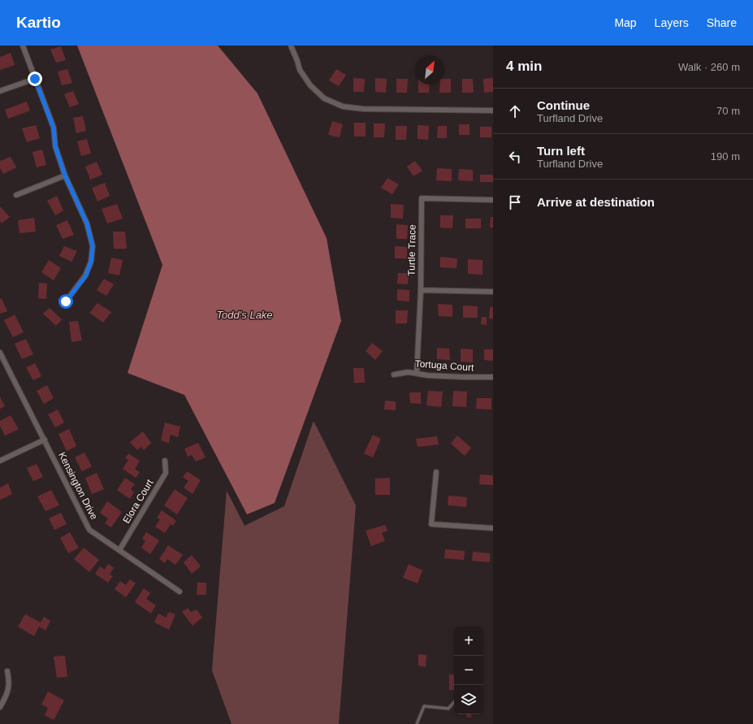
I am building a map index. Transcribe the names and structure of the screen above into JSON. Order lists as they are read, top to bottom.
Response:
{
  "streets": {
    "street": [
      "Turtle Trace",
      "Tortuga Court",
      "Kensington Drive",
      "Elora Court"
    ]
  },
  "crossings": [
    ["Turtle Trace", "Tortuga Court"],
    ["Kensington Drive", "Elora Court"]
  ],
  "water": ["Todd's Lake"],
  "north": "top right",
  "page": {
    "header": "Kartio",
    "nav": ["Map", "Layers", "Share"],
    "heading": ["4 min", "Walk · 260 m"],
    "list": [
      ["Continue", "Turfland Drive", "70 m"],
      ["Turn left", "Turfland Drive", "190 m"],
      "Arrive at destination"
    ],
    "map_buttons": ["+", "−"]
  }
}
